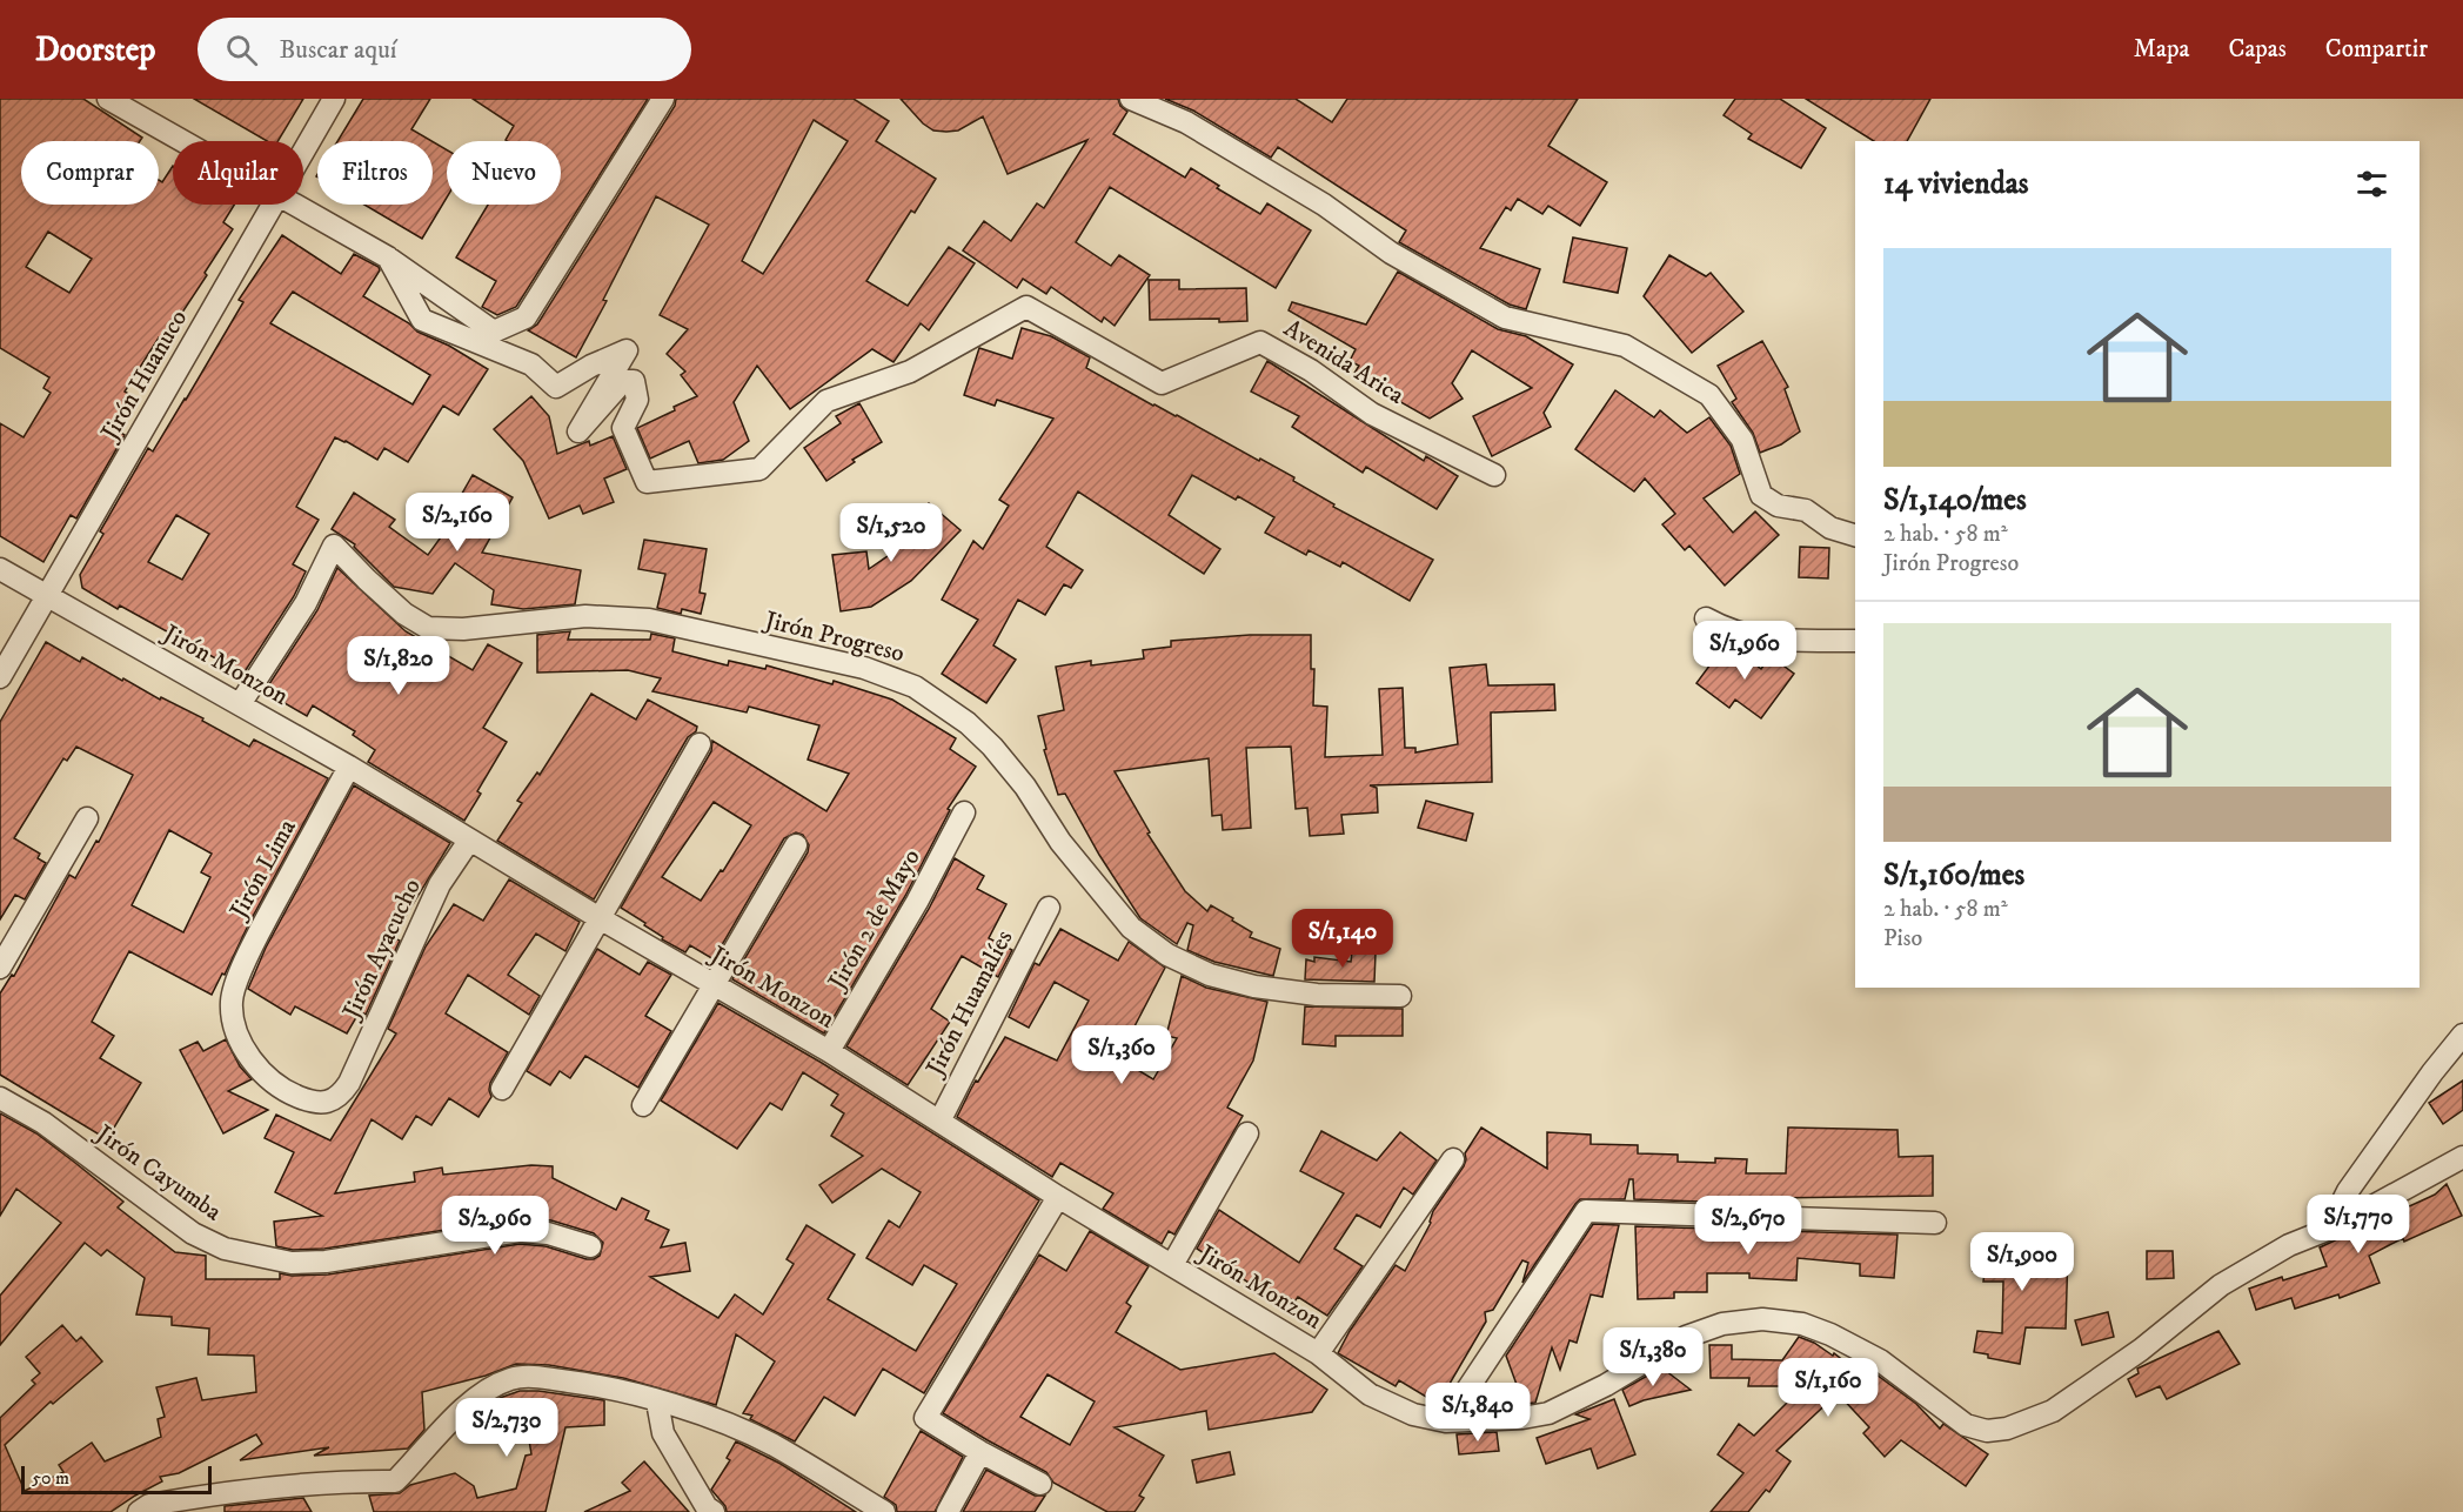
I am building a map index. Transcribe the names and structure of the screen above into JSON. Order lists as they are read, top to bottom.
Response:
{
  "streets": {
    "street": [
      "Avenida Arica",
      "Jirón Huanuco",
      "Jirón Progreso",
      "Jirón Monzon",
      "Jirón Lima",
      "Jirón 2 de Mayo",
      "Jirón Ayacucho",
      "Jirón Huamalíes",
      "Jirón Cayumba"
    ]
  },
  "crossings": [
    ["Jirón Huanuco", "Jirón Monzon"],
    ["Jirón Progreso", "Jirón Monzon"],
    ["Jirón Monzon", "Jirón Lima"],
    ["Jirón Monzon", "Jirón 2 de Mayo"],
    ["Jirón Monzon", "Jirón Ayacucho"],
    ["Jirón Monzon", "Jirón Huamalíes"],
    ["Jirón Lima", "Jirón Ayacucho"]
  ],
  "scale_bar": "50 m",
  "page": {
    "header": "Doorstep",
    "search": "Buscar aquí",
    "nav": ["Mapa", "Capas", "Compartir"],
    "chip": [
      "Comprar",
      "Alquilar",
      "Filtros",
      "Nuevo"
    ],
    "heading": "14 viviendas",
    "list": [
      {
        "name": "S/1,140/mes",
        "note": "2 hab. · 58 m² · Jirón Progreso"
      },
      {
        "name": "S/1,160/mes",
        "note": "2 hab. · 58 m² · Piso"
      }
    ],
    "price": [
      "S/2,160",
      "S/1,520",
      "S/1,960",
      "S/1,820",
      "S/1,140",
      "S/1,360",
      "S/1,770",
      "S/2,960",
      "S/2,670",
      "S/1,900",
      "S/1,380",
      "S/1,160",
      "S/1,840",
      "S/2,730"
    ],
    "scale": "50 m"
  }
}
